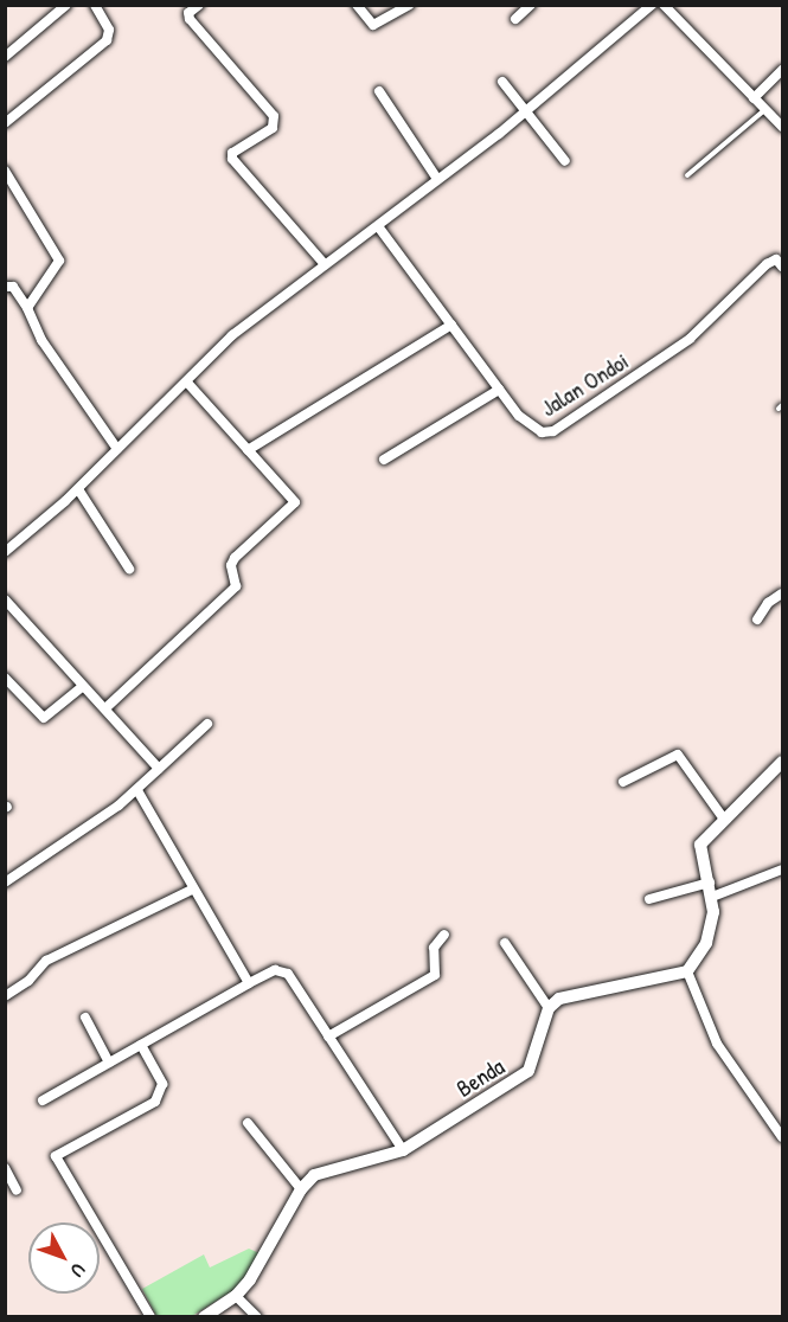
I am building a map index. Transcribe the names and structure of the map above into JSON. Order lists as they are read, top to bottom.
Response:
{
  "streets": {
    "street": ["Jalan Ondoi", "Benda"]
  },
  "north": "bottom right"
}
